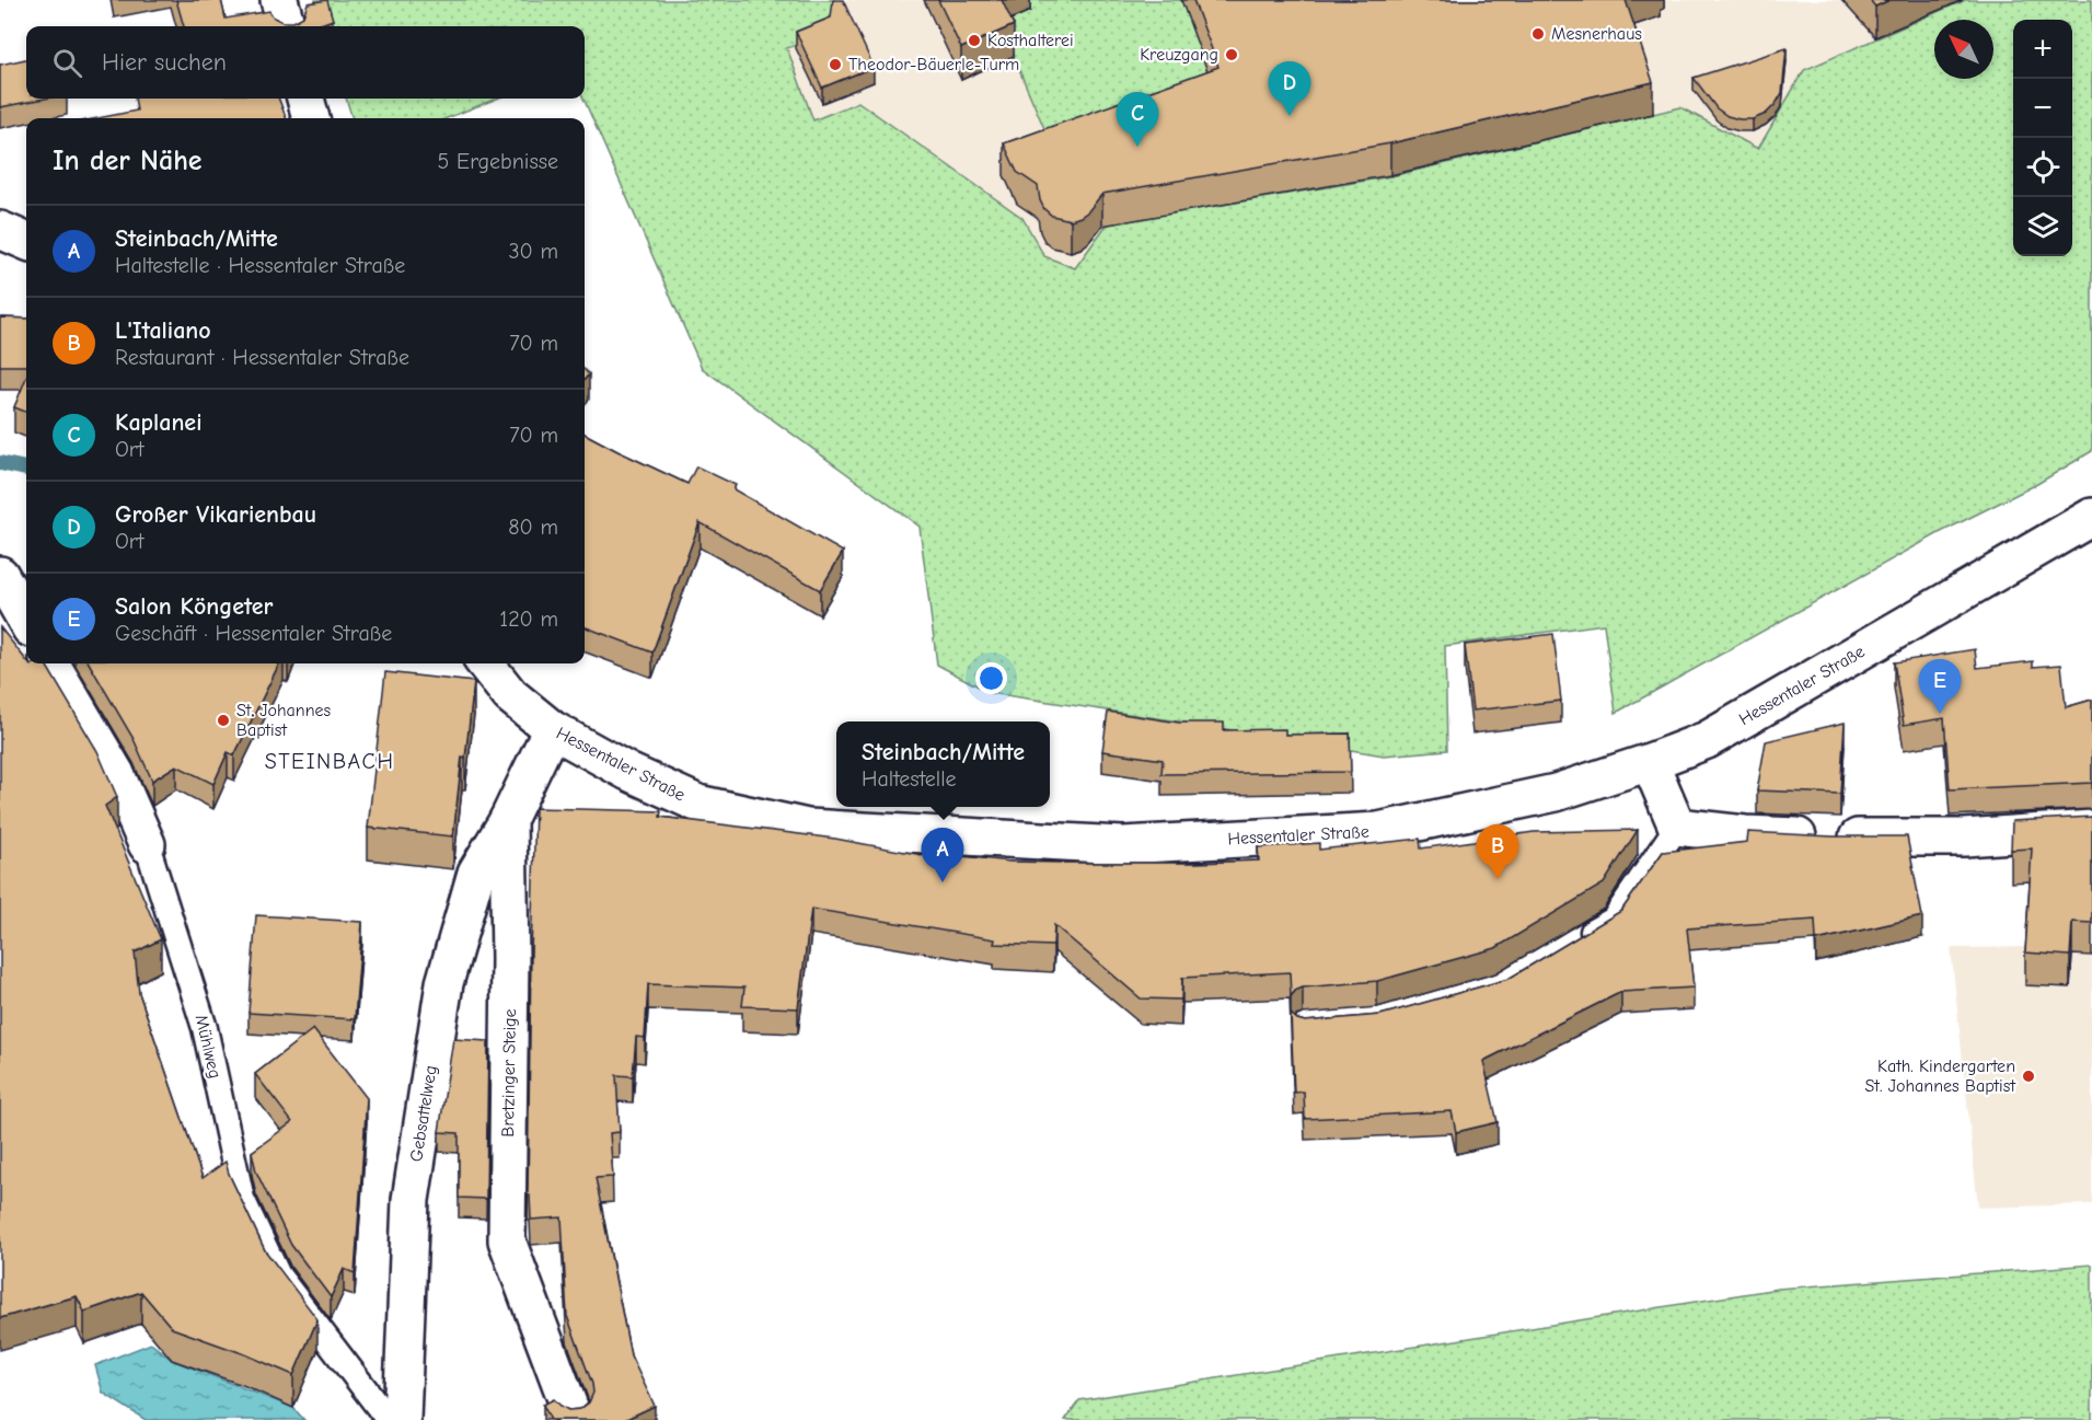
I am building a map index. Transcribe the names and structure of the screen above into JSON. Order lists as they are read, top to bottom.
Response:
{
  "streets": {
    "street": [
      "Hessentaler Straße",
      "Mühlweg",
      "Bretzinger Steige",
      "Gebsattelweg"
    ]
  },
  "crossings": [
    ["Hessentaler Straße", "Bretzinger Steige"],
    ["Bretzinger Steige", "Gebsattelweg"]
  ],
  "districts": ["STEINBACH"],
  "places": [
    "Mesnerhaus",
    "Kosthalterei",
    "Kreuzgang",
    "Theodor-Bäuerle-Turm",
    "St. Johannes Baptist",
    "Kath. Kindergarten St. Johannes Baptist"
  ],
  "north": "top left",
  "page": {
    "map_buttons": ["+", "−"],
    "search": "Hier suchen",
    "pins": [
      "D",
      "C",
      "E",
      "B",
      "A"
    ],
    "heading": ["In der Nähe", "5 Ergebnisse"],
    "list": [
      {
        "mark": "A",
        "name": "Steinbach/Mitte",
        "note": "Haltestelle · Hessentaler Straße",
        "value": "30 m"
      },
      {
        "mark": "B",
        "name": "L'Italiano",
        "note": "Restaurant · Hessentaler Straße",
        "value": "70 m"
      },
      {
        "mark": "C",
        "name": "Kaplanei",
        "note": "Ort",
        "value": "70 m"
      },
      {
        "mark": "D",
        "name": "Großer Vikarienbau",
        "note": "Ort",
        "value": "80 m"
      },
      {
        "mark": "E",
        "name": "Salon Köngeter",
        "note": "Geschäft · Hessentaler Straße",
        "value": "120 m"
      }
    ],
    "popup": ["Steinbach/Mitte", "Haltestelle"]
  }
}
